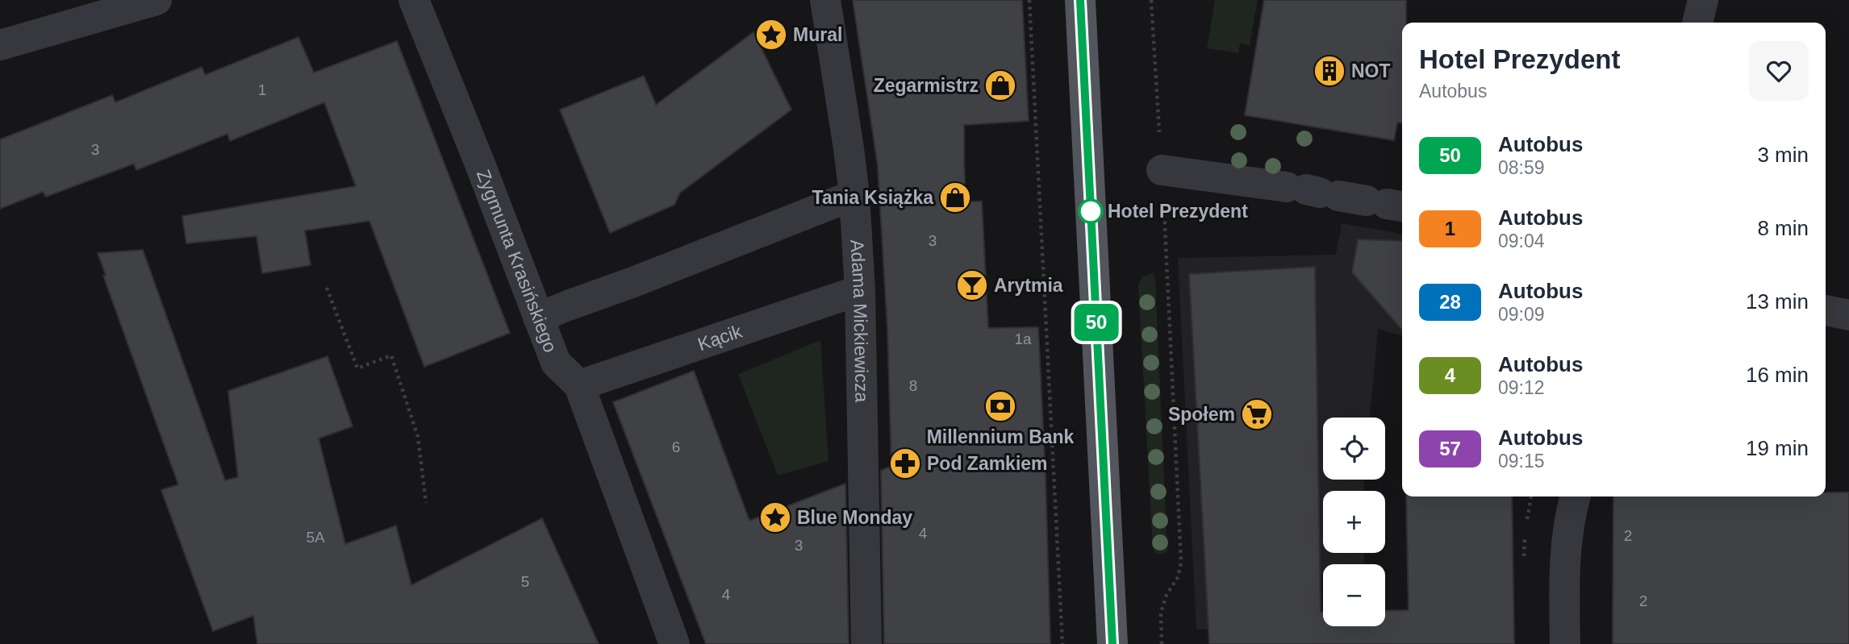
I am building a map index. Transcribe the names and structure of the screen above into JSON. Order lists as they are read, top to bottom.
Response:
{
  "streets": {
    "street": ["Zygmunta Krasińskiego", "Adama Mickiewicza", "Kącik"]
  },
  "crossings": [
    ["Zygmunta Krasińskiego", "Kącik"],
    ["Adama Mickiewicza", "Kącik"]
  ],
  "places": {
    "place": ["Mural", "Blue Monday"],
    "building": ["NOT"],
    "shop": ["Zegarmistrz", "Tania Książka"],
    "other": ["Hotel Prezydent"],
    "bar": ["Arytmia"],
    "bank": ["Millennium Bank"],
    "supermarket": ["Społem"],
    "pharmacy": ["Pod Zamkiem"]
  },
  "lines": ["bus line 50"],
  "house_numbers": [
    "1",
    "3",
    "3",
    "1a",
    "8",
    "6",
    "4",
    "2",
    "5A",
    "3",
    "5",
    "4",
    "2"
  ],
  "page": {
    "on_map": "50",
    "heading": ["Hotel Prezydent", "Autobus"],
    "list": [
      {
        "mark": "50",
        "name": "Autobus",
        "note": "08:59",
        "value": "3 min"
      },
      {
        "mark": "1",
        "name": "Autobus",
        "note": "09:04",
        "value": "8 min"
      },
      {
        "mark": "28",
        "name": "Autobus",
        "note": "09:09",
        "value": "13 min"
      },
      {
        "mark": "4",
        "name": "Autobus",
        "note": "09:12",
        "value": "16 min"
      },
      {
        "mark": "57",
        "name": "Autobus",
        "note": "09:15",
        "value": "19 min"
      }
    ],
    "map_buttons": ["+", "−"]
  }
}
